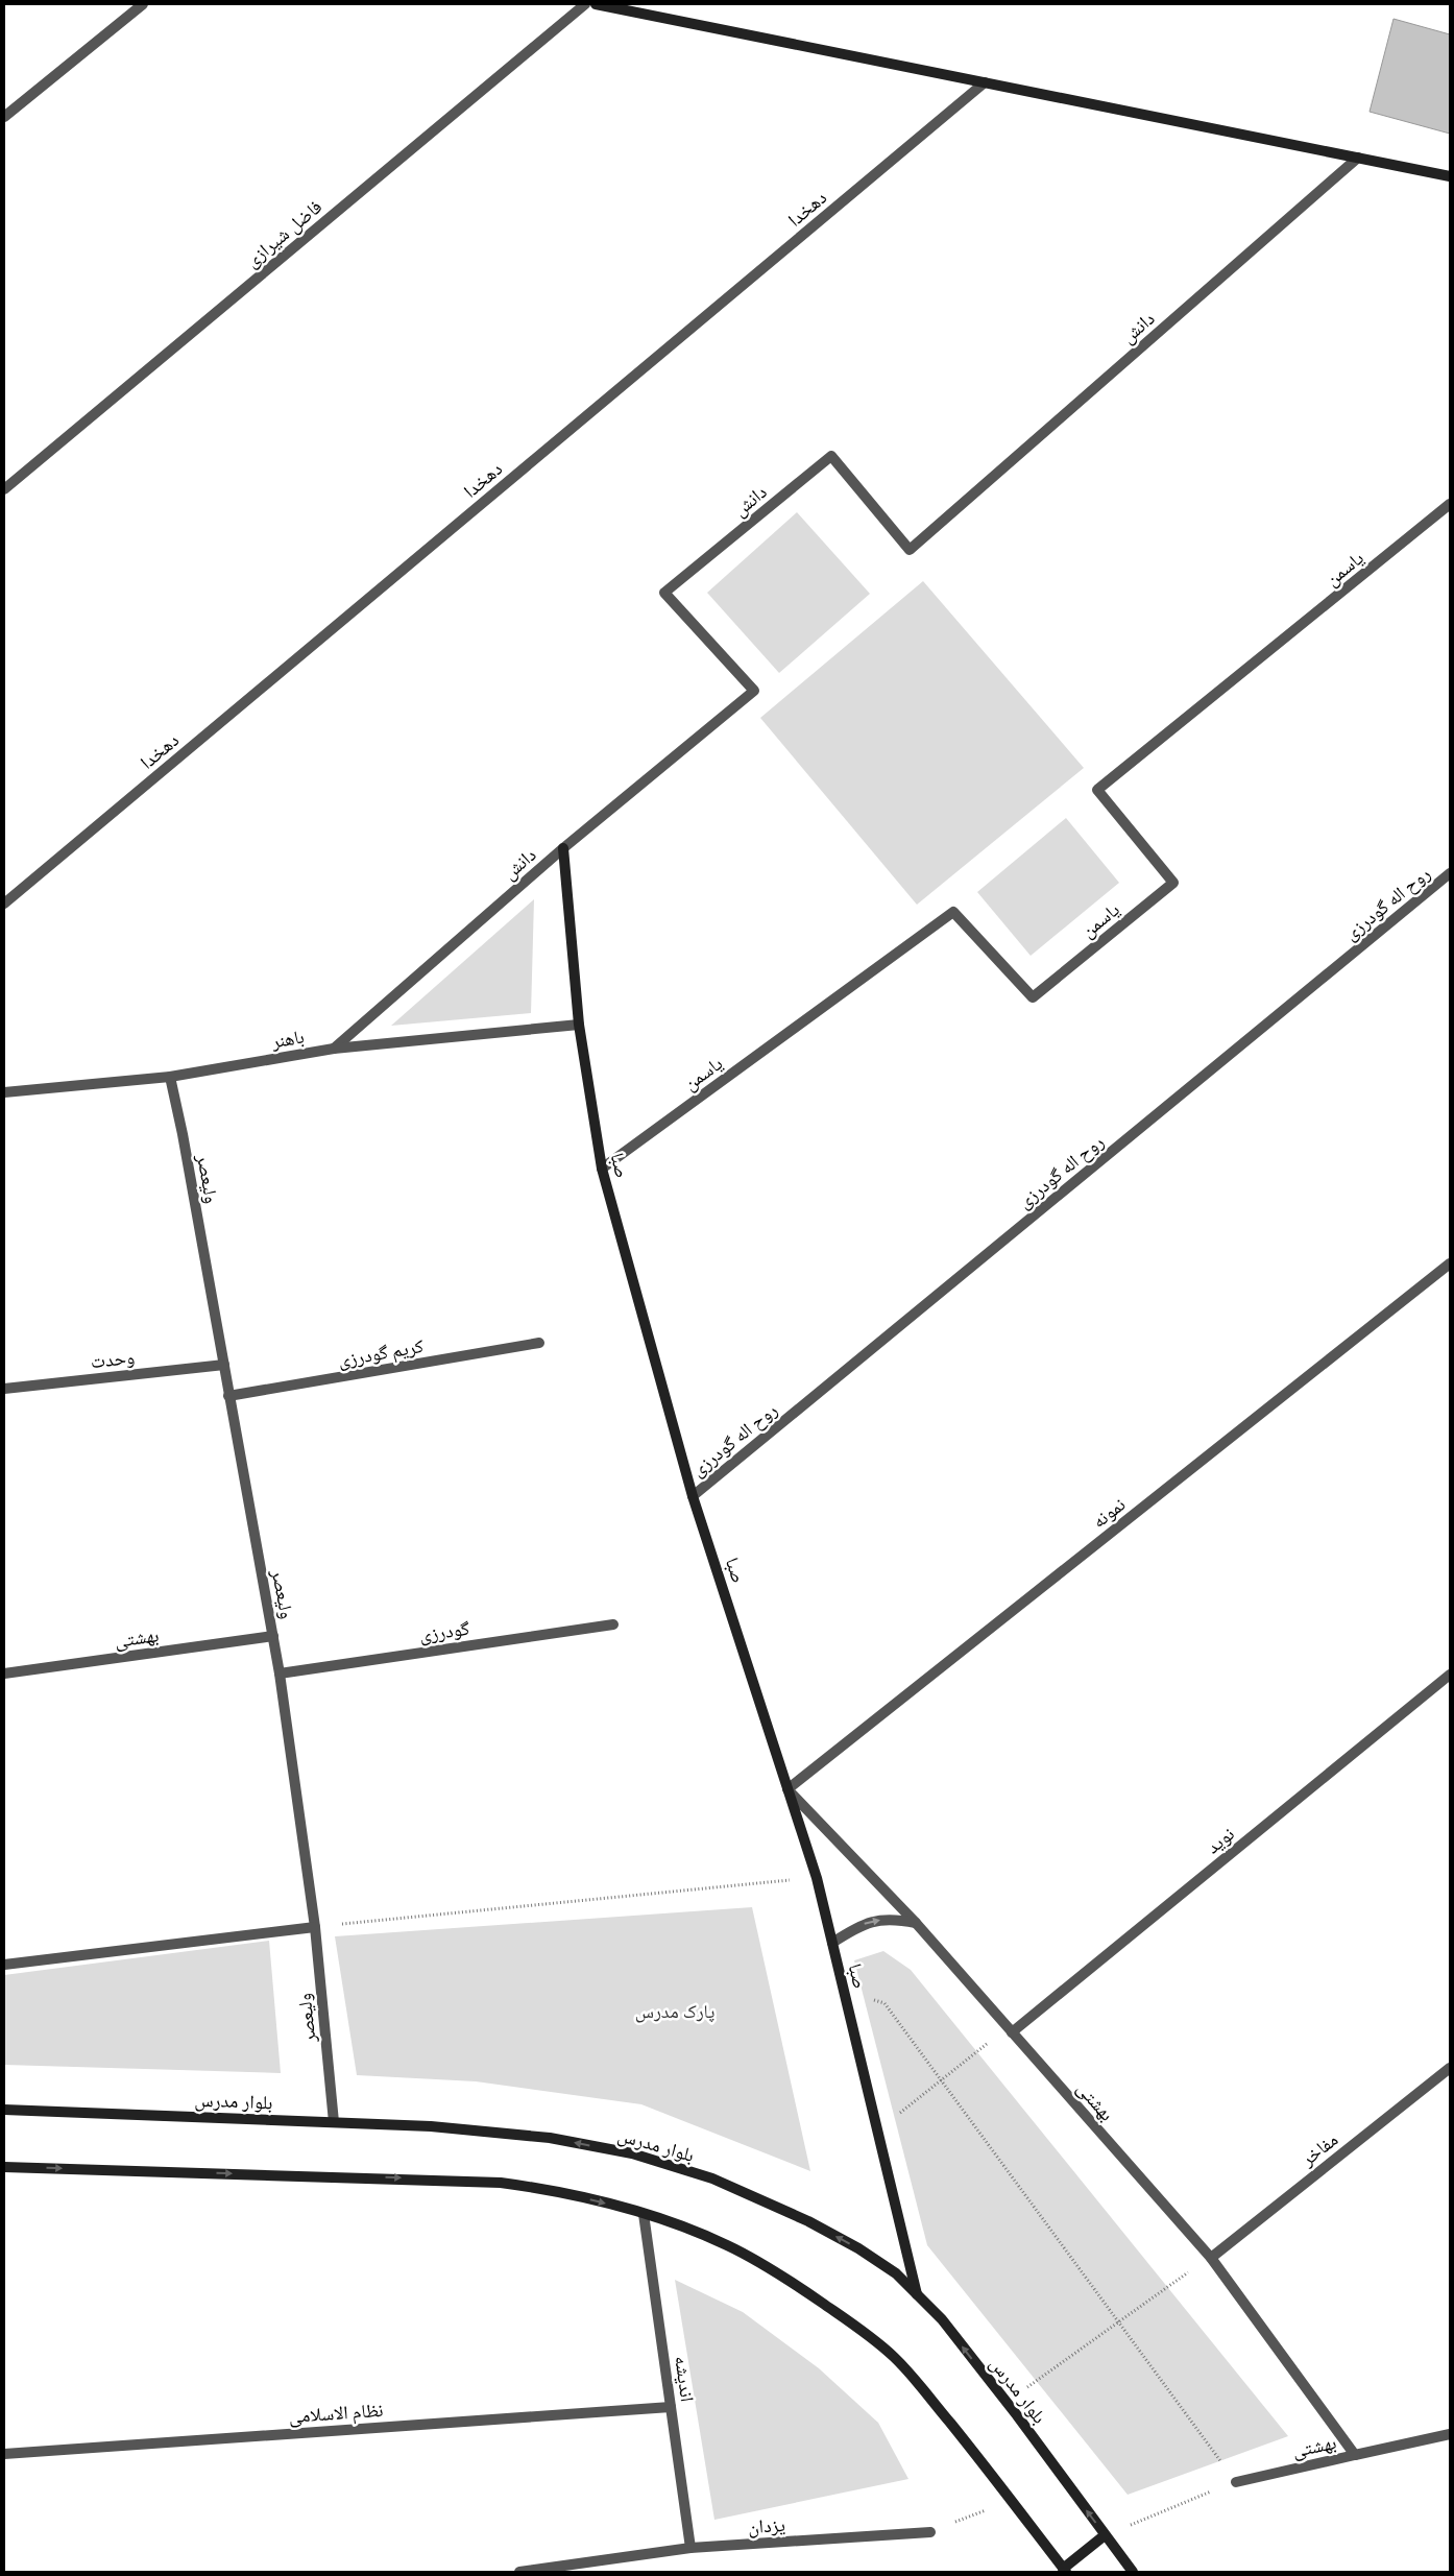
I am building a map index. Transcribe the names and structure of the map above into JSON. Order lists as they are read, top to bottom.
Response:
{
  "streets": {
    "main road": ["صبا", "بلوار مدرس"],
    "street": [
      "دهخدا",
      "فاضل شیرازی",
      "دانش",
      "یاسمن",
      "روح اله گودرزی",
      "باهنر",
      "ولیعصر",
      "کریم گودرزی",
      "وحدت",
      "نمونه",
      "گودرزی",
      "بهشتی",
      "نوید",
      "مفاخر",
      "اندیشه",
      "نظام الاسلامی",
      "یزدان"
    ]
  },
  "crossings": [
    ["دانش", "باهنر"],
    ["دانش", "صبا"],
    ["یاسمن", "صبا"],
    ["روح اله گودرزی", "صبا"],
    ["باهنر", "صبا"],
    ["باهنر", "ولیعصر"],
    ["صبا", "نمونه"],
    ["صبا", "بهشتی"],
    ["صبا", "بلوار مدرس"],
    ["ولیعصر", "کریم گودرزی"],
    ["ولیعصر", "وحدت"],
    ["ولیعصر", "گودرزی"],
    ["ولیعصر", "بهشتی"],
    ["ولیعصر", "بلوار مدرس"],
    ["نمونه", "بهشتی"],
    ["بهشتی", "نوید"],
    ["بهشتی", "مفاخر"],
    ["اندیشه", "نظام الاسلامی"],
    ["اندیشه", "یزدان"]
  ],
  "parks": ["پارک مدرس"]
}
